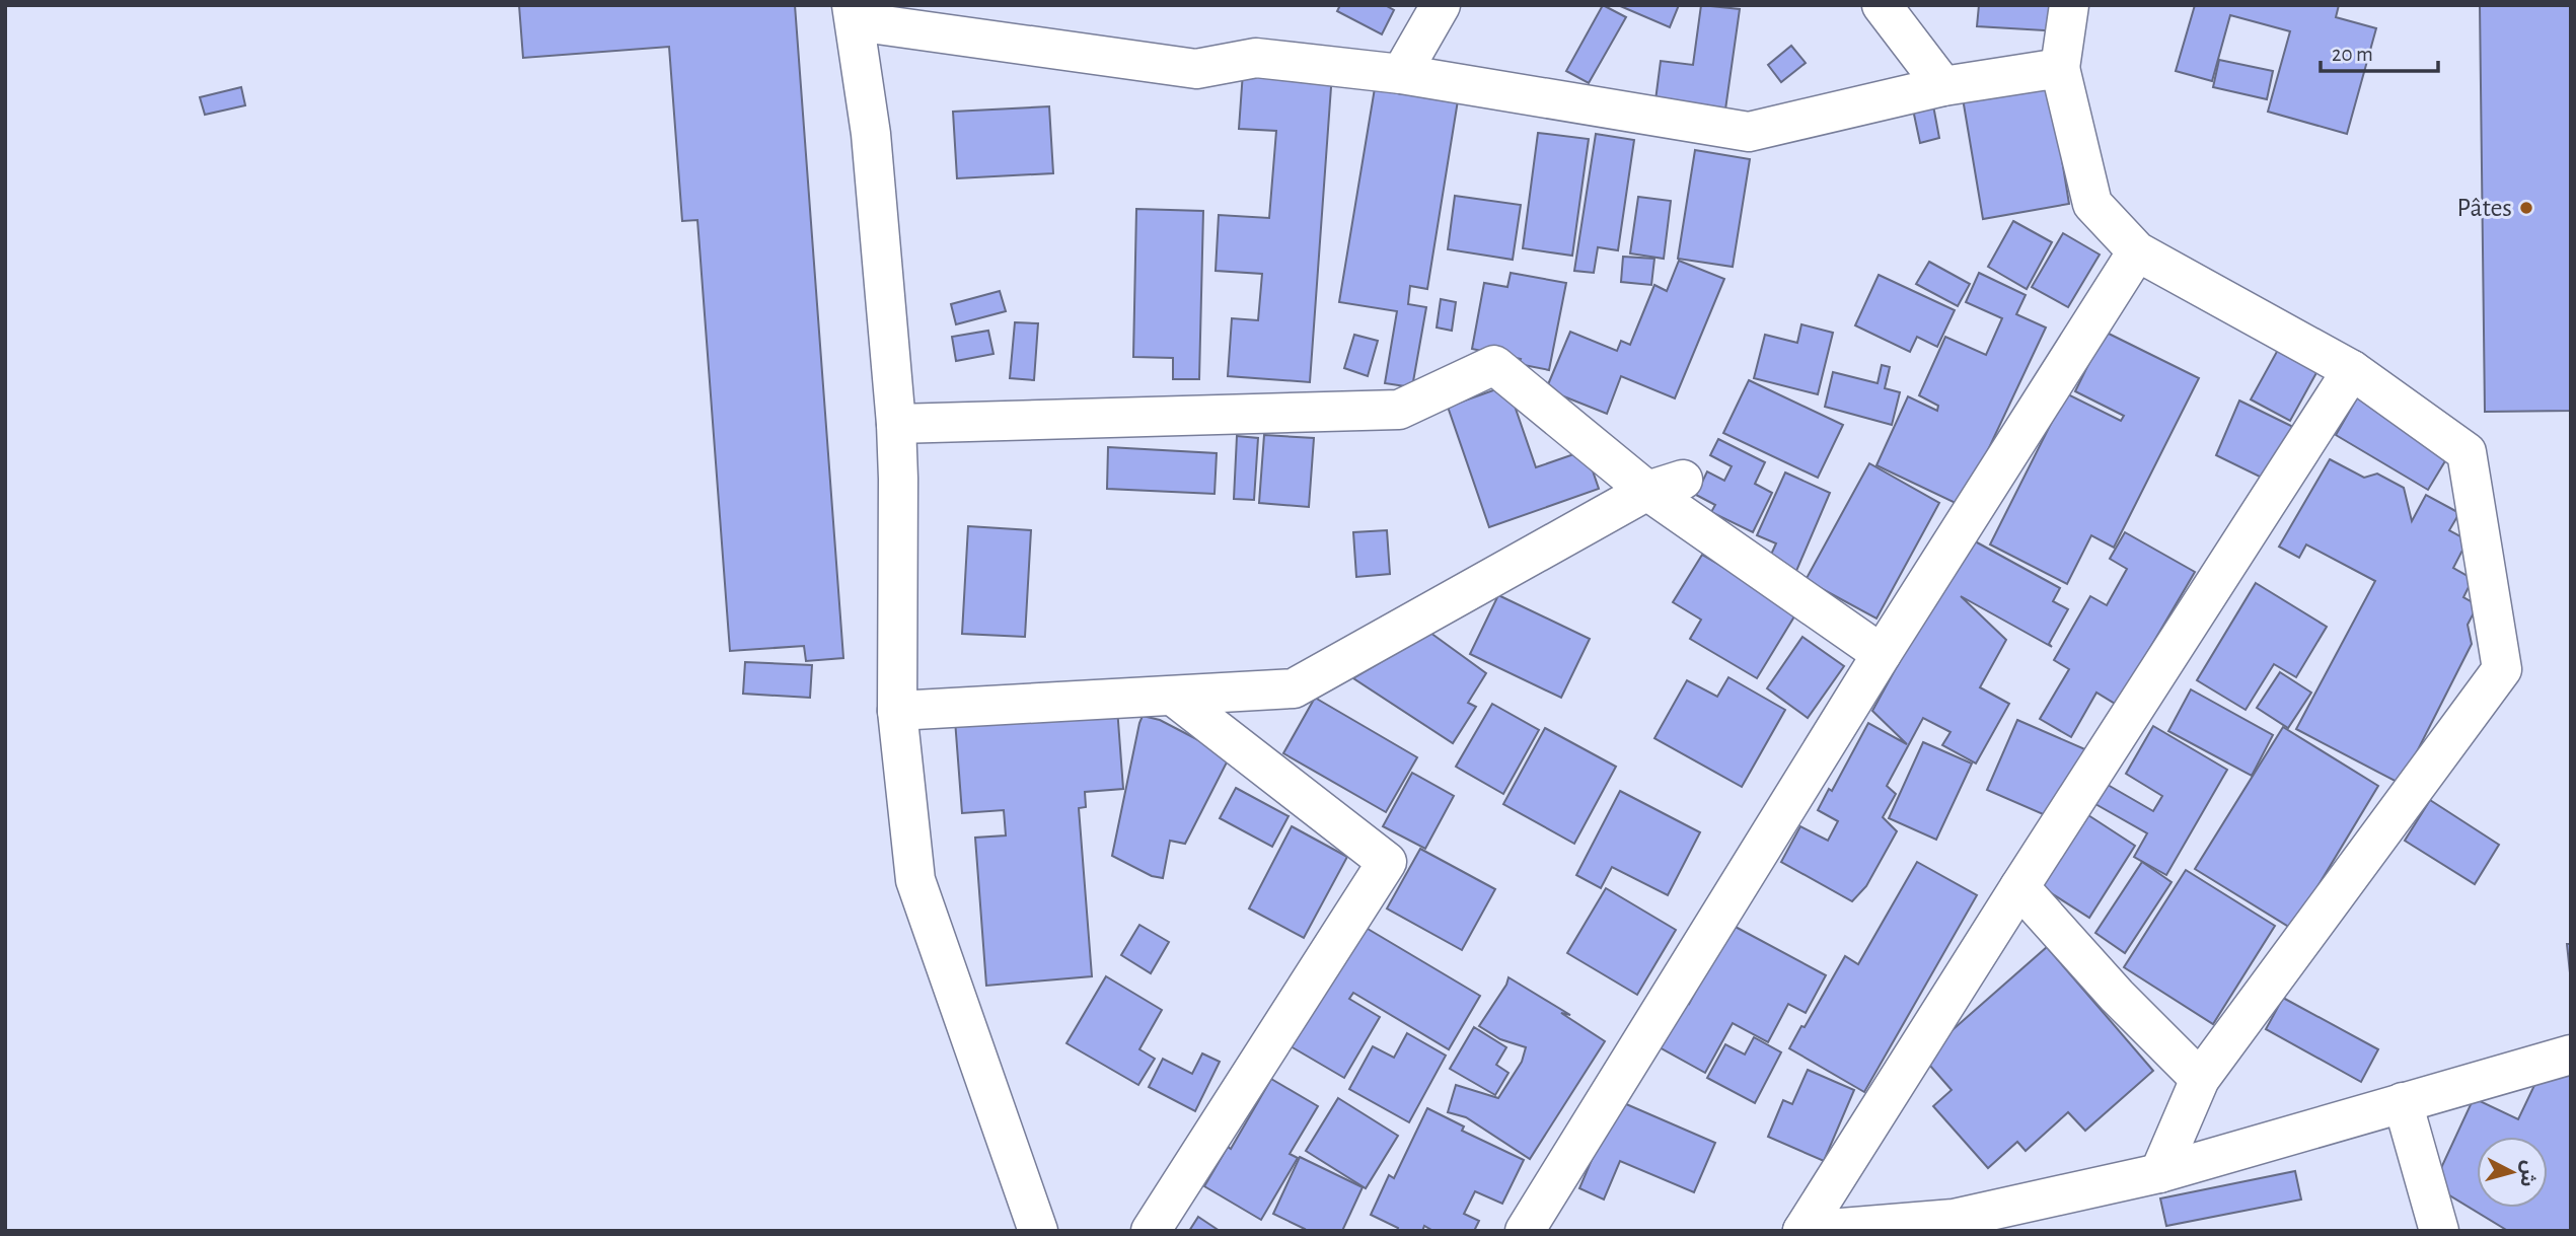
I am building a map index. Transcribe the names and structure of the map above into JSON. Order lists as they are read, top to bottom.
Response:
{
  "places": ["Pâtes"],
  "scale_bar": "20 m",
  "north": "right"
}
